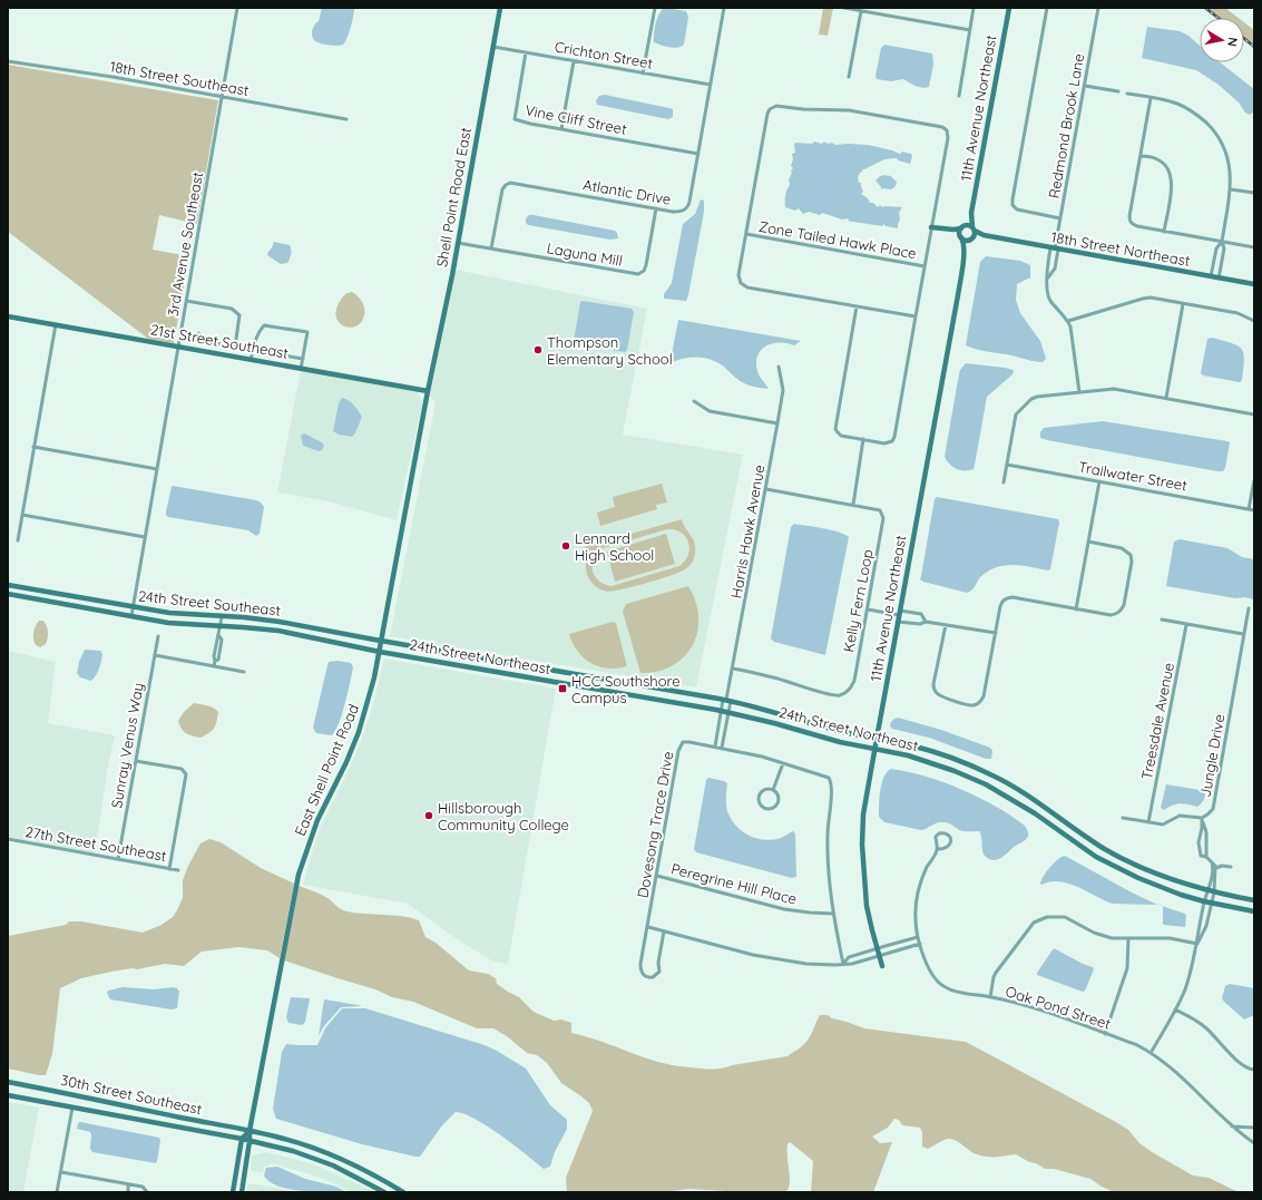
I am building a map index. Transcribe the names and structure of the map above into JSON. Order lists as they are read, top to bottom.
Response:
{
  "streets": {
    "street": [
      "Crichton Street",
      "18th Street Southeast",
      "11th Avenue Northeast",
      "Vine Cliff Street",
      "Redmond Brook Lane",
      "Atlantic Drive",
      "Shell Point Road East",
      "Zone Tailed Hawk Place",
      "3rd Avenue Southeast",
      "18th Street Northeast",
      "Laguna Mill",
      "21st Street Southeast",
      "Trailwater Street",
      "Harris Hawk Avenue",
      "Kelly Fern Loop",
      "24th Street Southeast",
      "24th Street Northeast",
      "Treesdale Avenue",
      "Sunray Venus Way",
      "Jungle Drive",
      "East Shell Point Road",
      "Dovesong Trace Drive",
      "27th Street Southeast",
      "Peregrine Hill Place",
      "Oak Pond Street",
      "30th Street Southeast"
    ]
  },
  "crossings": [
    ["Crichton Street", "Vine Cliff Street"],
    ["Crichton Street", "Atlantic Drive"],
    ["Crichton Street", "Shell Point Road East"],
    ["18th Street Southeast", "3rd Avenue Southeast"],
    ["11th Avenue Northeast", "18th Street Northeast"],
    ["11th Avenue Northeast", "24th Street Northeast"],
    ["Vine Cliff Street", "Atlantic Drive"],
    ["Redmond Brook Lane", "18th Street Northeast"],
    ["Atlantic Drive", "Laguna Mill"],
    ["Shell Point Road East", "Laguna Mill"],
    ["Shell Point Road East", "21st Street Southeast"],
    ["Shell Point Road East", "East Shell Point Road"],
    ["3rd Avenue Southeast", "21st Street Southeast"],
    ["3rd Avenue Southeast", "24th Street Southeast"],
    ["21st Street Southeast", "East Shell Point Road"],
    ["Harris Hawk Avenue", "Kelly Fern Loop"],
    ["Harris Hawk Avenue", "24th Street Northeast"],
    ["24th Street Southeast", "24th Street Northeast"],
    ["24th Street Southeast", "East Shell Point Road"],
    ["24th Street Northeast", "East Shell Point Road"],
    ["Treesdale Avenue", "Jungle Drive"],
    ["Sunray Venus Way", "27th Street Southeast"],
    ["East Shell Point Road", "30th Street Southeast"],
    ["Dovesong Trace Drive", "Peregrine Hill Place"]
  ],
  "places": {
    "other": ["Thompson Elementary School", "Lennard High School", "Hillsborough Community College"],
    "transit": ["HCC Southshore Campus"]
  },
  "north": "right"
}
